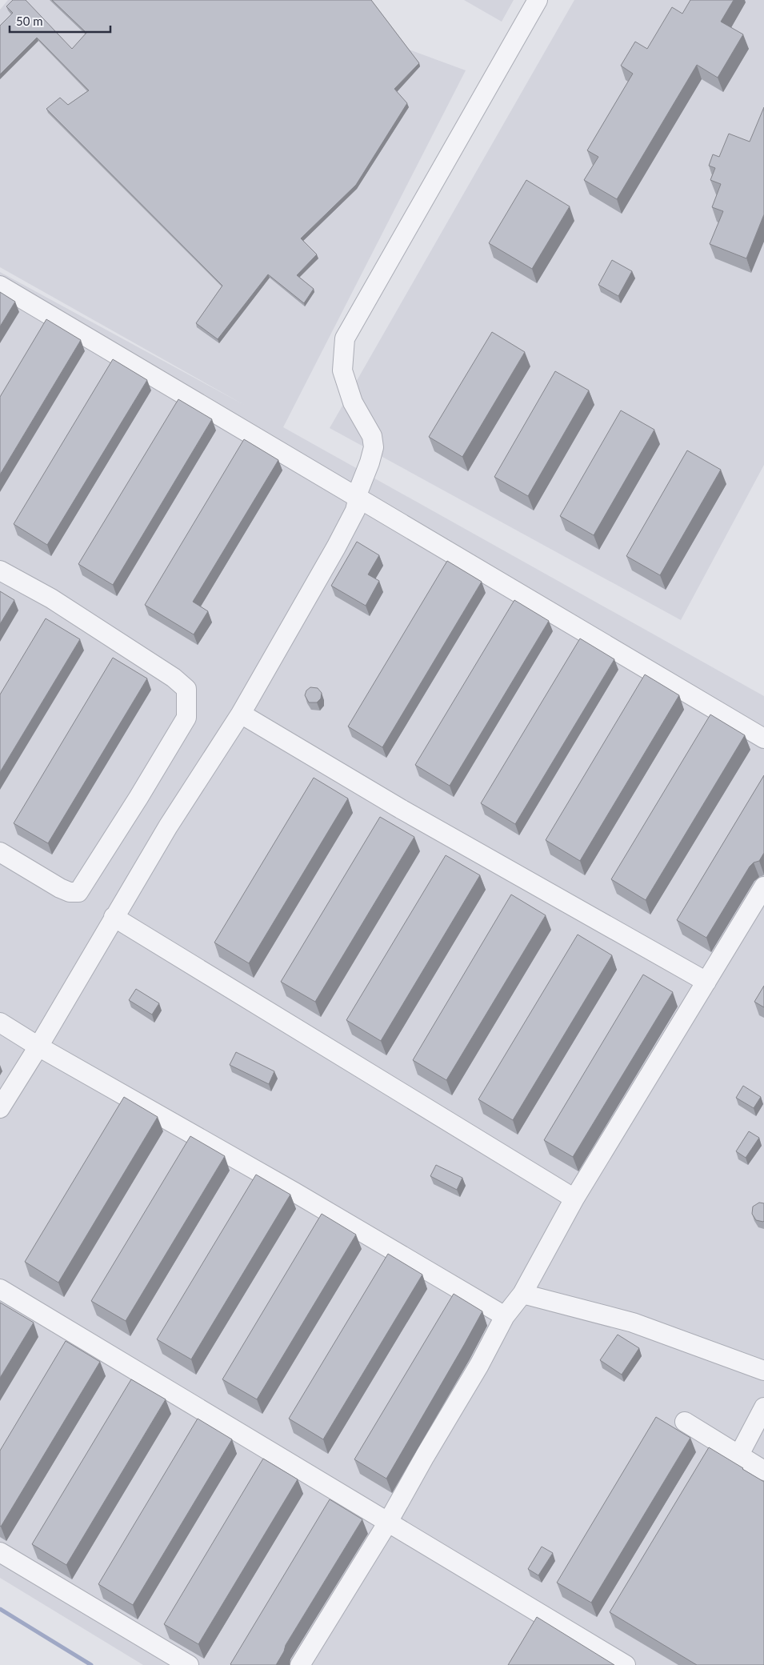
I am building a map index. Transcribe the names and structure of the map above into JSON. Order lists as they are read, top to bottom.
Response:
{
  "scale_bar": "50 m"
}
